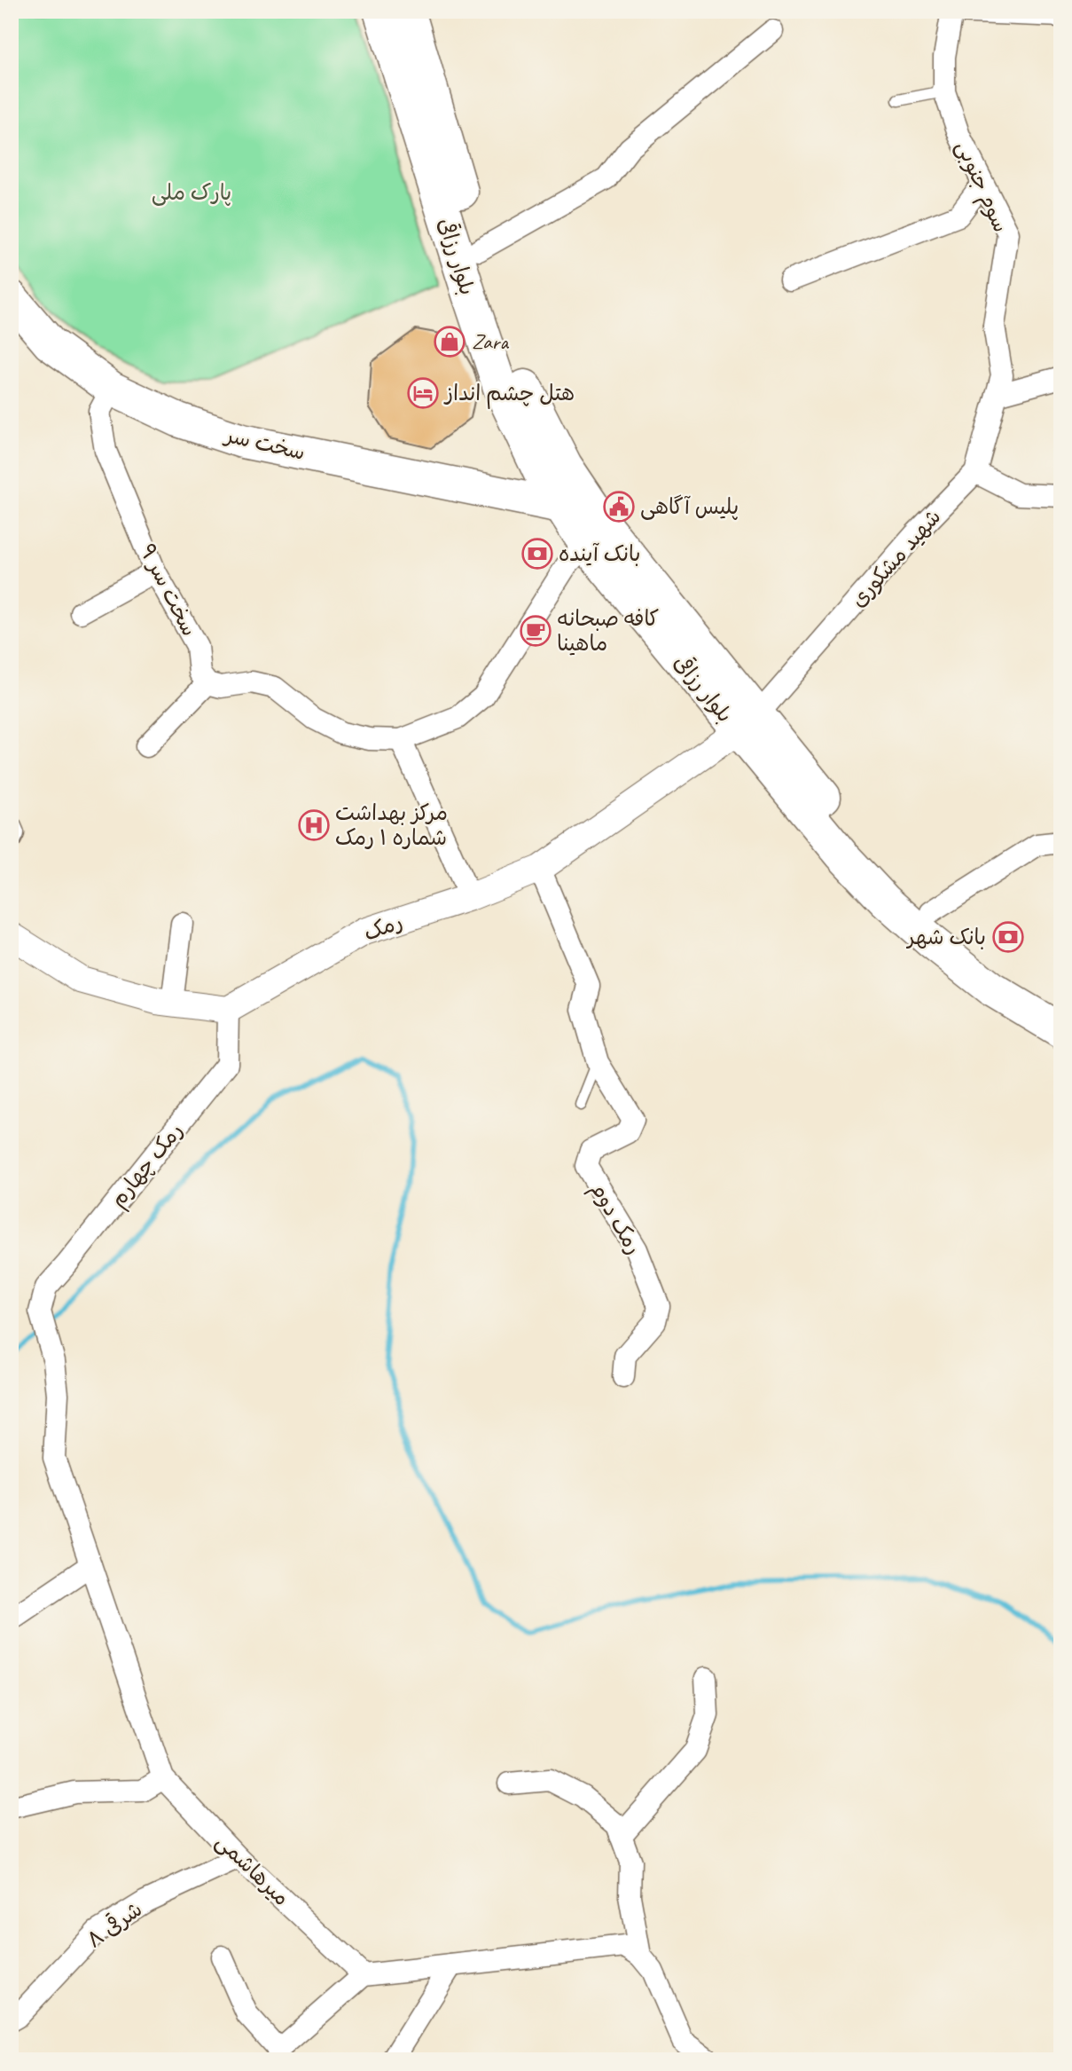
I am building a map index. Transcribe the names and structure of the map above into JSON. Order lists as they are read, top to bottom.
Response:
{
  "streets": {
    "main road": ["بلوار رزاقی", "سخت سر"],
    "street": [
      "سوم جنوبی",
      "شهید مشکوری",
      "سخت سر ۹",
      "رمک",
      "رمک چهارم",
      "رمک دوم",
      "میرهاشمی",
      "شرقی ۸"
    ]
  },
  "crossings": [
    ["سوم جنوبی", "شهید مشکوری"],
    ["بلوار رزاقی", "سخت سر"],
    ["بلوار رزاقی", "شهید مشکوری"],
    ["بلوار رزاقی", "رمک"],
    ["سخت سر", "سخت سر ۹"],
    ["شهید مشکوری", "رمک"],
    ["رمک", "رمک چهارم"],
    ["رمک", "رمک دوم"],
    ["رمک چهارم", "میرهاشمی"],
    ["میرهاشمی", "شرقی ۸"]
  ],
  "parks": ["پارک ملی"],
  "places": {
    "shop": ["Zara"],
    "hotel": ["هتل چشم انداز"],
    "public building": ["پلیس آگاهی"],
    "bank": ["بانک آینده", "بانک شهر"],
    "cafe": ["کافه صبحانه ماهینا"],
    "hospital": ["مرکز بهداشت شماره ۱ رمک"]
  }
}
